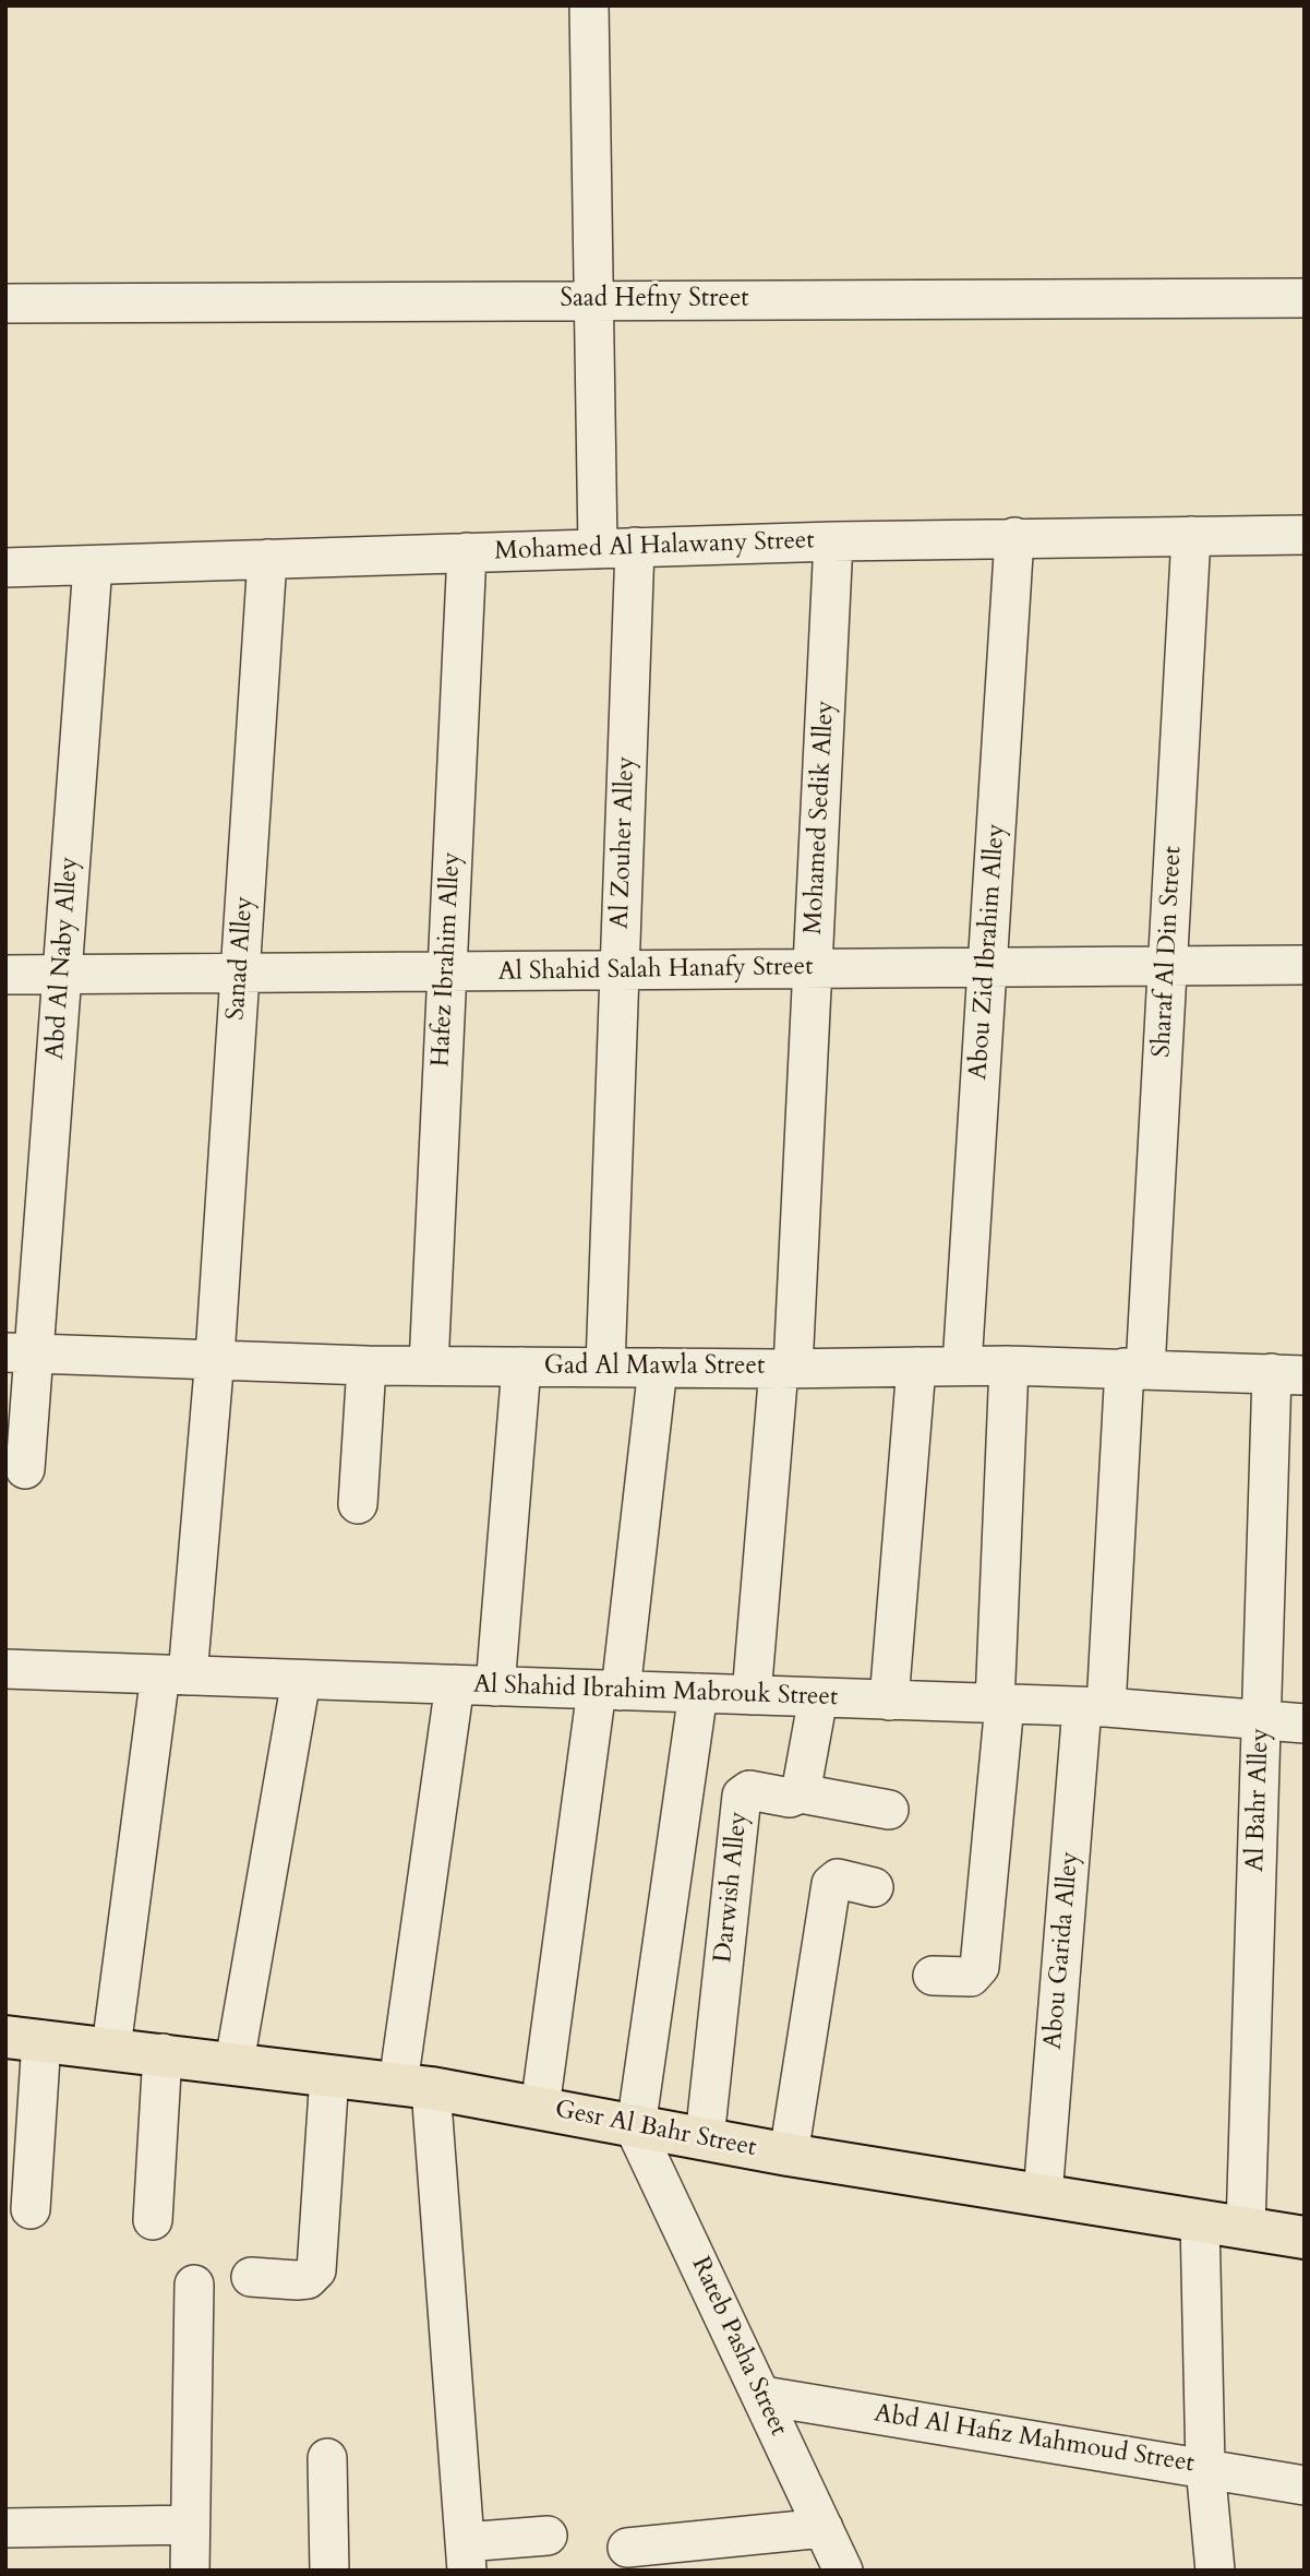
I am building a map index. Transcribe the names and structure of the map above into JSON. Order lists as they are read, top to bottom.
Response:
{
  "streets": {
    "main road": ["Gesr Al Bahr Street"],
    "street": [
      "Saad Hefny Street",
      "Mohamed Al Halawany Street",
      "Mohamed Sedik Alley",
      "Al Zouher Alley",
      "Abou Zid Ibrahim Alley",
      "Sharaf Al Din Street",
      "Abd Al Naby Alley",
      "Sanad Alley",
      "Hafez Ibrahim Alley",
      "Al Shahid Salah Hanafy Street",
      "Gad Al Mawla Street",
      "Al Shahid Ibrahim Mabrouk Street",
      "Al Bahr Alley",
      "Darwish Alley",
      "Abou Garida Alley",
      "Rateb Pasha Street",
      "Abd Al Hafiz Mahmoud Street"
    ]
  },
  "crossings": [
    ["Mohamed Al Halawany Street", "Mohamed Sedik Alley"],
    ["Mohamed Al Halawany Street", "Al Zouher Alley"],
    ["Mohamed Al Halawany Street", "Abou Zid Ibrahim Alley"],
    ["Mohamed Al Halawany Street", "Sharaf Al Din Street"],
    ["Mohamed Al Halawany Street", "Abd Al Naby Alley"],
    ["Mohamed Al Halawany Street", "Sanad Alley"],
    ["Mohamed Al Halawany Street", "Hafez Ibrahim Alley"],
    ["Mohamed Sedik Alley", "Al Shahid Salah Hanafy Street"],
    ["Mohamed Sedik Alley", "Gad Al Mawla Street"],
    ["Mohamed Sedik Alley", "Al Shahid Ibrahim Mabrouk Street"],
    ["Al Zouher Alley", "Al Shahid Salah Hanafy Street"],
    ["Al Zouher Alley", "Gad Al Mawla Street"],
    ["Abou Zid Ibrahim Alley", "Al Shahid Salah Hanafy Street"],
    ["Abou Zid Ibrahim Alley", "Gad Al Mawla Street"],
    ["Sharaf Al Din Street", "Al Shahid Salah Hanafy Street"],
    ["Sharaf Al Din Street", "Gad Al Mawla Street"],
    ["Sharaf Al Din Street", "Al Shahid Ibrahim Mabrouk Street"],
    ["Sharaf Al Din Street", "Abou Garida Alley"],
    ["Abd Al Naby Alley", "Al Shahid Salah Hanafy Street"],
    ["Abd Al Naby Alley", "Gad Al Mawla Street"],
    ["Sanad Alley", "Al Shahid Salah Hanafy Street"],
    ["Sanad Alley", "Gad Al Mawla Street"],
    ["Sanad Alley", "Al Shahid Ibrahim Mabrouk Street"],
    ["Sanad Alley", "Gesr Al Bahr Street"],
    ["Hafez Ibrahim Alley", "Al Shahid Salah Hanafy Street"],
    ["Hafez Ibrahim Alley", "Gad Al Mawla Street"],
    ["Gad Al Mawla Street", "Al Bahr Alley"],
    ["Al Shahid Ibrahim Mabrouk Street", "Al Bahr Alley"],
    ["Al Shahid Ibrahim Mabrouk Street", "Abou Garida Alley"],
    ["Al Bahr Alley", "Gesr Al Bahr Street"],
    ["Darwish Alley", "Gesr Al Bahr Street"],
    ["Abou Garida Alley", "Gesr Al Bahr Street"],
    ["Gesr Al Bahr Street", "Rateb Pasha Street"],
    ["Rateb Pasha Street", "Abd Al Hafiz Mahmoud Street"]
  ]
}
